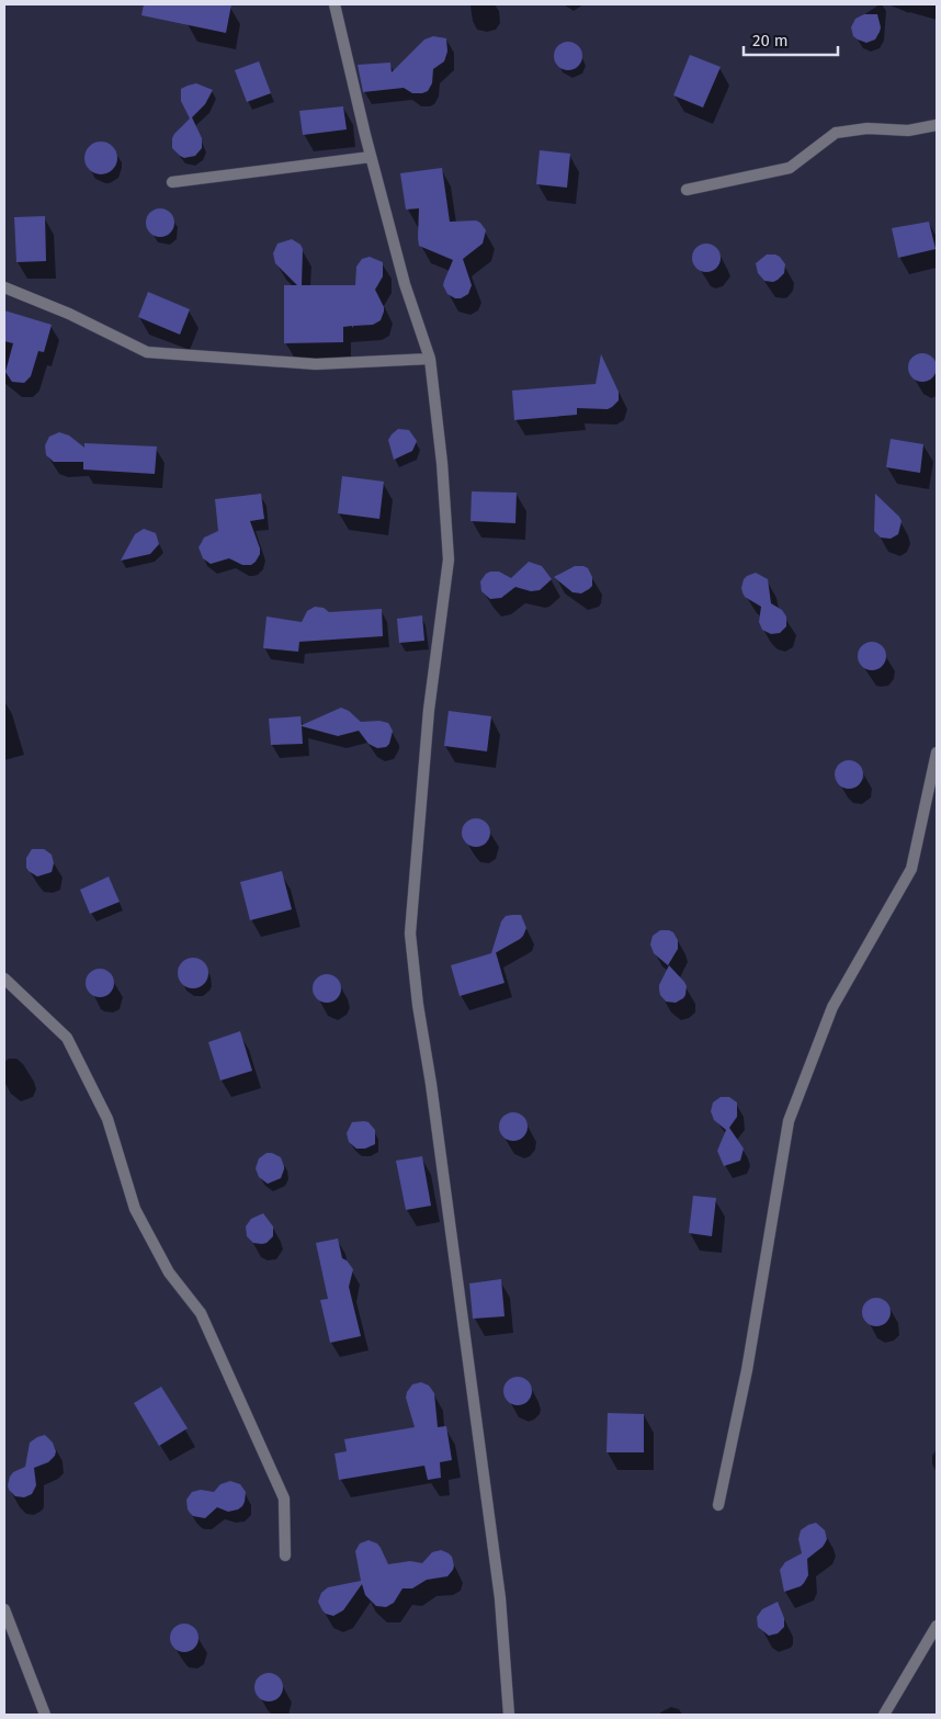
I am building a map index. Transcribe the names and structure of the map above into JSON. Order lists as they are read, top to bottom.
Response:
{
  "scale_bar": "20 m"
}
